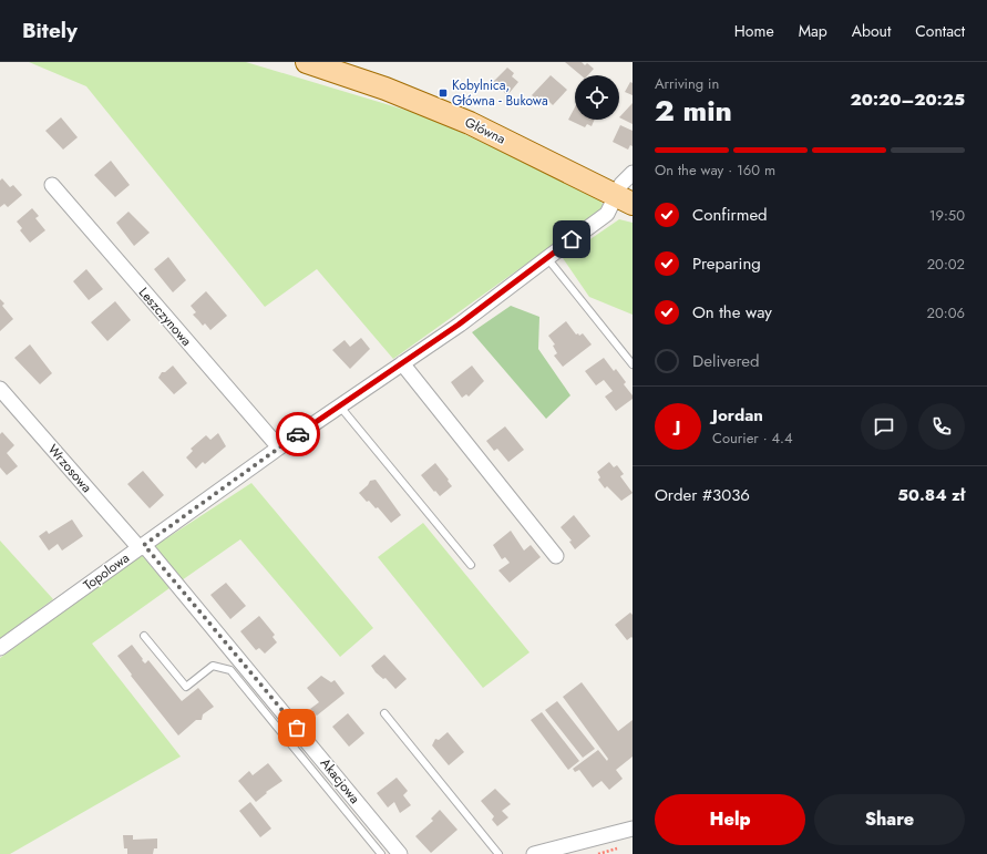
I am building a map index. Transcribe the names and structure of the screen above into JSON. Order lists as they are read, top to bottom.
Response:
{
  "streets": {
    "main road": ["Główna"],
    "street": [
      "Leszczynowa",
      "Wrzosowa",
      "Topolowa",
      "Akacjowa"
    ]
  },
  "crossings": [
    ["Główna", "Topolowa"],
    ["Leszczynowa", "Topolowa"],
    ["Wrzosowa", "Topolowa"],
    ["Wrzosowa", "Akacjowa"],
    ["Topolowa", "Akacjowa"]
  ],
  "places": {
    "transit": ["Kobylnica, Główna - Bukowa"]
  },
  "page": {
    "header": "Bitely",
    "nav": [
      "Home",
      "Map",
      "About",
      "Contact"
    ],
    "heading": ["2 min", "Arriving in", "20:20–20:25"],
    "panel": [
      "Jordan",
      "Courier · 4.4",
      "Order #3036",
      "50.84 zł"
    ],
    "bar": "On the way · 160 m",
    "list": [
      ["Confirmed", "19:50"],
      ["Preparing", "20:02"],
      ["On the way", "20:06"],
      "Delivered"
    ],
    "round": "J",
    "buttons": ["Help", "Share"]
  }
}
